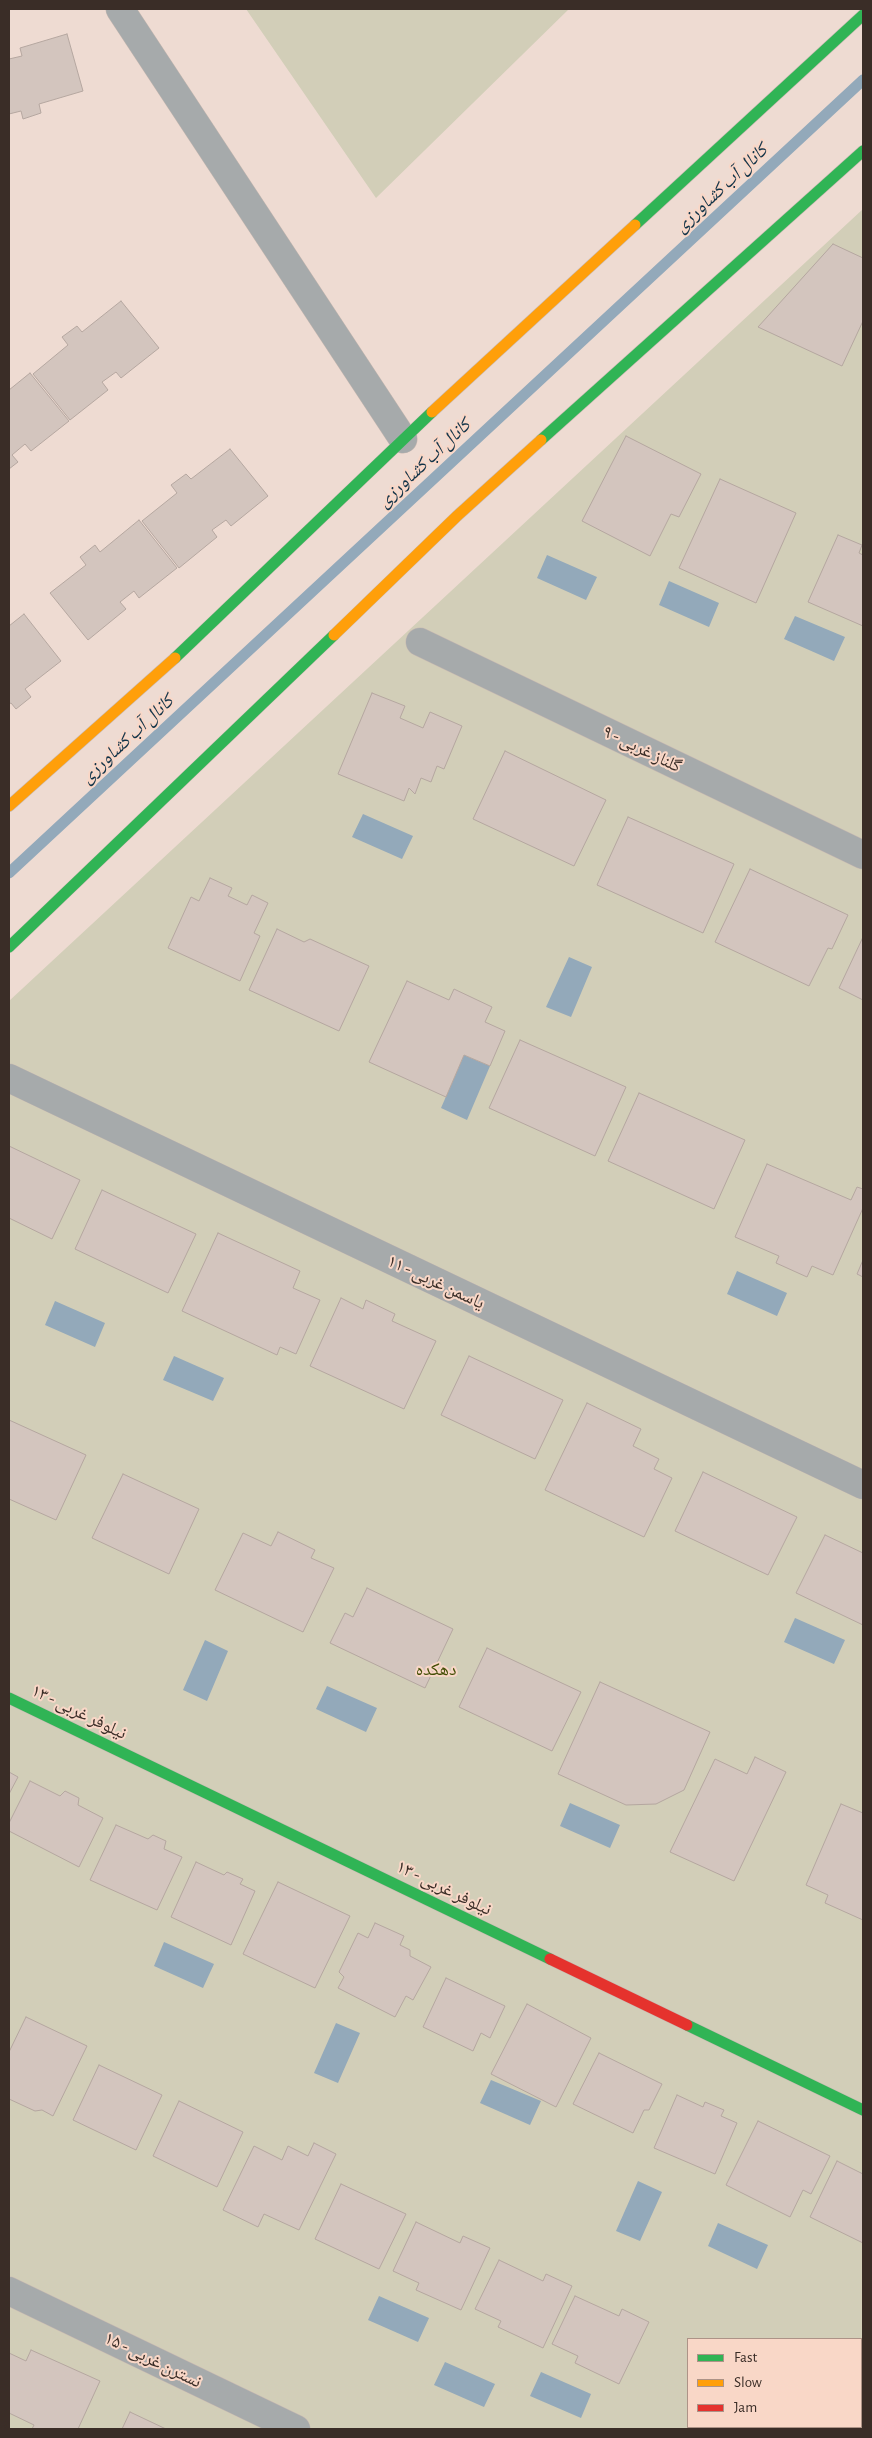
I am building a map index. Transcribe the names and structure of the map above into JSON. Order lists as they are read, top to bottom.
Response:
{
  "streets": {
    "street": [
      "گلناز غربی - ۹",
      "یاسمن غربی - ۱۱",
      "نیلوفر غربی - ۱۳",
      "نسترن غربی - ۱۵"
    ]
  },
  "water": ["کانال آب کشاورزی"],
  "parks": ["دهکده"],
  "legend": ["Fast", "Slow", "Jam"]
}
